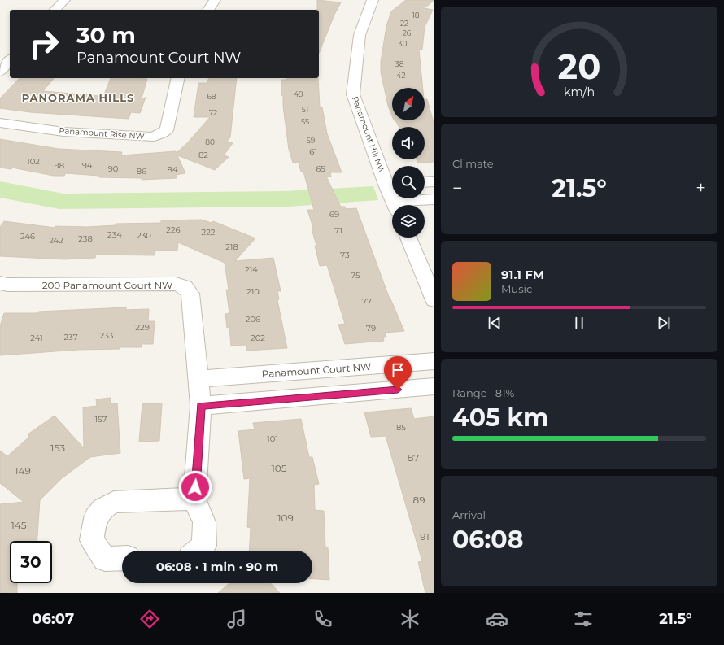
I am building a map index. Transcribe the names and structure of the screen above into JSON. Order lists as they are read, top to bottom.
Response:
{
  "streets": {
    "street": [
      "Panamount Rise NW",
      "Panamount Hill NW",
      "200 Panamount Court NW",
      "Panamount Court NW"
    ]
  },
  "crossings": [
    ["200 Panamount Court NW", "Panamount Court NW"]
  ],
  "districts": ["PANORAMA HILLS"],
  "house_numbers": [
    "18",
    "22",
    "26",
    "30",
    "38",
    "42",
    "49",
    "68",
    "51",
    "72",
    "55",
    "59",
    "80",
    "61",
    "82",
    "102",
    "98",
    "94",
    "90",
    "65",
    "84",
    "86",
    "69",
    "226",
    "71",
    "222",
    "234",
    "230",
    "246",
    "238",
    "242",
    "218",
    "73",
    "214",
    "75",
    "210",
    "77",
    "206",
    "229",
    "79",
    "233",
    "237",
    "241",
    "202",
    "157",
    "85",
    "101",
    "153",
    "87",
    "105",
    "149",
    "89",
    "109",
    "145",
    "91"
  ],
  "north": "top right",
  "page": {
    "turn": ["30 m", "Panamount Court NW"],
    "tile": [
      "Climate",
      ["Range · 81%", "405 km"],
      ["Arrival", "06:08"]
    ],
    "heat": ["−", "21.5°", "+"],
    "song": ["91.1 FM", "Music"],
    "limit": "30",
    "trip": "06:08 · 1 min · 90 m",
    "tabs": ["06:07", "21.5°"],
    "gauge": ["20", "km/h"]
  }
}
